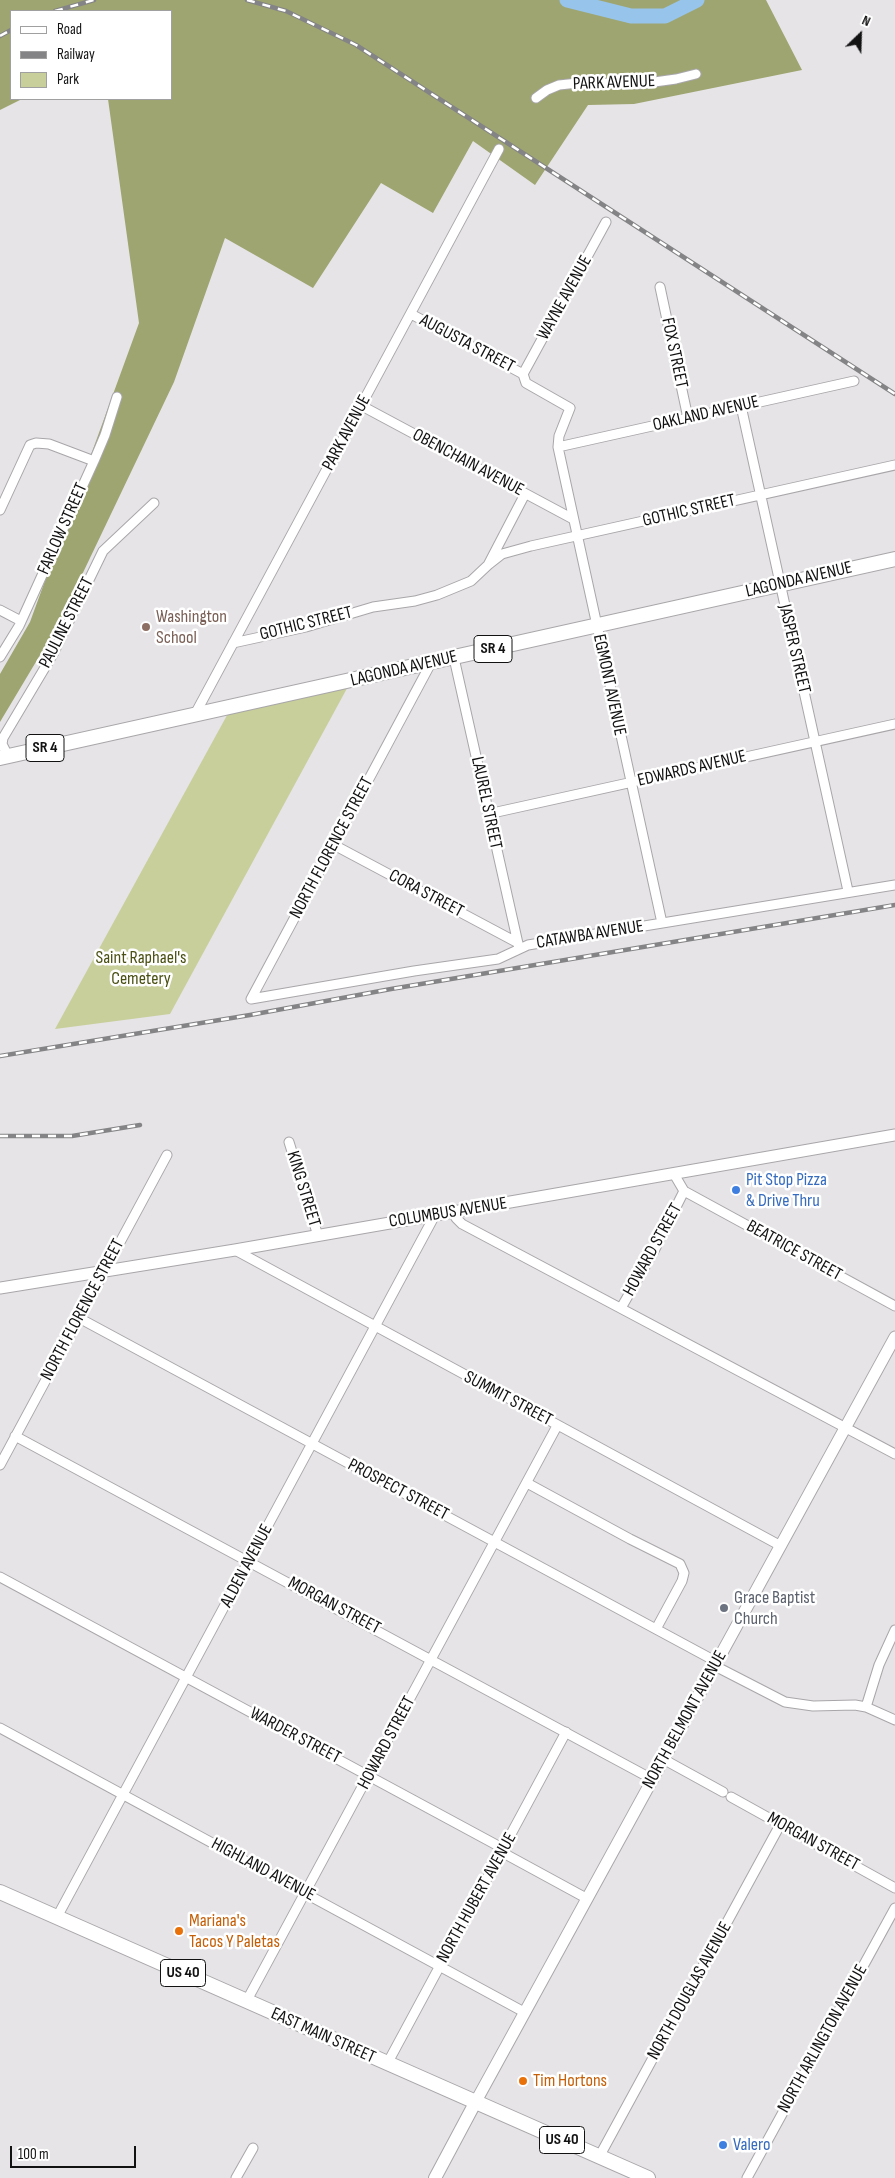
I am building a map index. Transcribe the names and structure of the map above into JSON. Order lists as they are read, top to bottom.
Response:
{
  "streets": {
    "main road": [
      "LAGONDA AVENUE",
      "SR 4",
      "US 40",
      "EAST MAIN STREET"
    ],
    "street": [
      "PARK AVENUE",
      "WAYNE AVENUE",
      "AUGUSTA STREET",
      "FOX STREET",
      "OAKLAND AVENUE",
      "OBENCHAIN AVENUE",
      "GOTHIC STREET",
      "FARLOW STREET",
      "PAULINE STREET",
      "JASPER STREET",
      "EGMONT AVENUE",
      "EDWARDS AVENUE",
      "LAUREL STREET",
      "NORTH FLORENCE STREET",
      "CORA STREET",
      "CATAWBA AVENUE",
      "KING STREET",
      "COLUMBUS AVENUE",
      "HOWARD STREET",
      "BEATRICE STREET",
      "SUMMIT STREET",
      "PROSPECT STREET",
      "ALDEN AVENUE",
      "MORGAN STREET",
      "NORTH BELMONT AVENUE",
      "WARDER STREET",
      "HIGHLAND AVENUE",
      "NORTH HUBERT AVENUE",
      "NORTH DOUGLAS AVENUE",
      "NORTH ARLINGTON AVENUE"
    ]
  },
  "crossings": [
    ["PARK AVENUE", "AUGUSTA STREET"],
    ["PARK AVENUE", "OBENCHAIN AVENUE"],
    ["PARK AVENUE", "GOTHIC STREET"],
    ["PARK AVENUE", "LAGONDA AVENUE"],
    ["WAYNE AVENUE", "AUGUSTA STREET"],
    ["AUGUSTA STREET", "OAKLAND AVENUE"],
    ["AUGUSTA STREET", "EGMONT AVENUE"],
    ["FOX STREET", "OAKLAND AVENUE"],
    ["OAKLAND AVENUE", "JASPER STREET"],
    ["OAKLAND AVENUE", "EGMONT AVENUE"],
    ["OBENCHAIN AVENUE", "GOTHIC STREET"],
    ["OBENCHAIN AVENUE", "EGMONT AVENUE"],
    ["GOTHIC STREET", "JASPER STREET"],
    ["GOTHIC STREET", "EGMONT AVENUE"],
    ["LAGONDA AVENUE", "PAULINE STREET"],
    ["LAGONDA AVENUE", "JASPER STREET"],
    ["LAGONDA AVENUE", "EGMONT AVENUE"],
    ["LAGONDA AVENUE", "LAUREL STREET"],
    ["LAGONDA AVENUE", "NORTH FLORENCE STREET"],
    ["JASPER STREET", "EDWARDS AVENUE"],
    ["JASPER STREET", "CATAWBA AVENUE"],
    ["EGMONT AVENUE", "EDWARDS AVENUE"],
    ["EGMONT AVENUE", "CATAWBA AVENUE"],
    ["EDWARDS AVENUE", "LAUREL STREET"],
    ["LAUREL STREET", "CORA STREET"],
    ["LAUREL STREET", "CATAWBA AVENUE"],
    ["NORTH FLORENCE STREET", "CORA STREET"],
    ["NORTH FLORENCE STREET", "CATAWBA AVENUE"],
    ["NORTH FLORENCE STREET", "COLUMBUS AVENUE"],
    ["NORTH FLORENCE STREET", "PROSPECT STREET"],
    ["NORTH FLORENCE STREET", "MORGAN STREET"],
    ["CORA STREET", "CATAWBA AVENUE"],
    ["KING STREET", "COLUMBUS AVENUE"],
    ["COLUMBUS AVENUE", "SUMMIT STREET"],
    ["COLUMBUS AVENUE", "ALDEN AVENUE"],
    ["HOWARD STREET", "BEATRICE STREET"],
    ["HOWARD STREET", "SUMMIT STREET"],
    ["HOWARD STREET", "PROSPECT STREET"],
    ["HOWARD STREET", "MORGAN STREET"],
    ["HOWARD STREET", "WARDER STREET"],
    ["HOWARD STREET", "HIGHLAND AVENUE"],
    ["HOWARD STREET", "EAST MAIN STREET"],
    ["SUMMIT STREET", "ALDEN AVENUE"],
    ["SUMMIT STREET", "NORTH BELMONT AVENUE"],
    ["PROSPECT STREET", "ALDEN AVENUE"],
    ["PROSPECT STREET", "NORTH BELMONT AVENUE"],
    ["ALDEN AVENUE", "MORGAN STREET"],
    ["ALDEN AVENUE", "WARDER STREET"],
    ["ALDEN AVENUE", "HIGHLAND AVENUE"],
    ["ALDEN AVENUE", "EAST MAIN STREET"],
    ["MORGAN STREET", "NORTH BELMONT AVENUE"],
    ["MORGAN STREET", "NORTH HUBERT AVENUE"],
    ["MORGAN STREET", "NORTH DOUGLAS AVENUE"],
    ["NORTH BELMONT AVENUE", "WARDER STREET"],
    ["NORTH BELMONT AVENUE", "HIGHLAND AVENUE"],
    ["NORTH BELMONT AVENUE", "EAST MAIN STREET"],
    ["WARDER STREET", "NORTH HUBERT AVENUE"],
    ["HIGHLAND AVENUE", "NORTH HUBERT AVENUE"],
    ["NORTH HUBERT AVENUE", "EAST MAIN STREET"],
    ["NORTH DOUGLAS AVENUE", "EAST MAIN STREET"]
  ],
  "parks": ["Saint Raphael's Cemetery"],
  "places": [
    "Washington School",
    "Pit Stop Pizza & Drive Thru",
    "Grace Baptist Church",
    "Mariana's Tacos Y Paletas",
    "Tim Hortons",
    "Valero"
  ],
  "legend": ["Road", "Railway", "Park"],
  "scale_bar": "100 m",
  "north": "top right"
}
